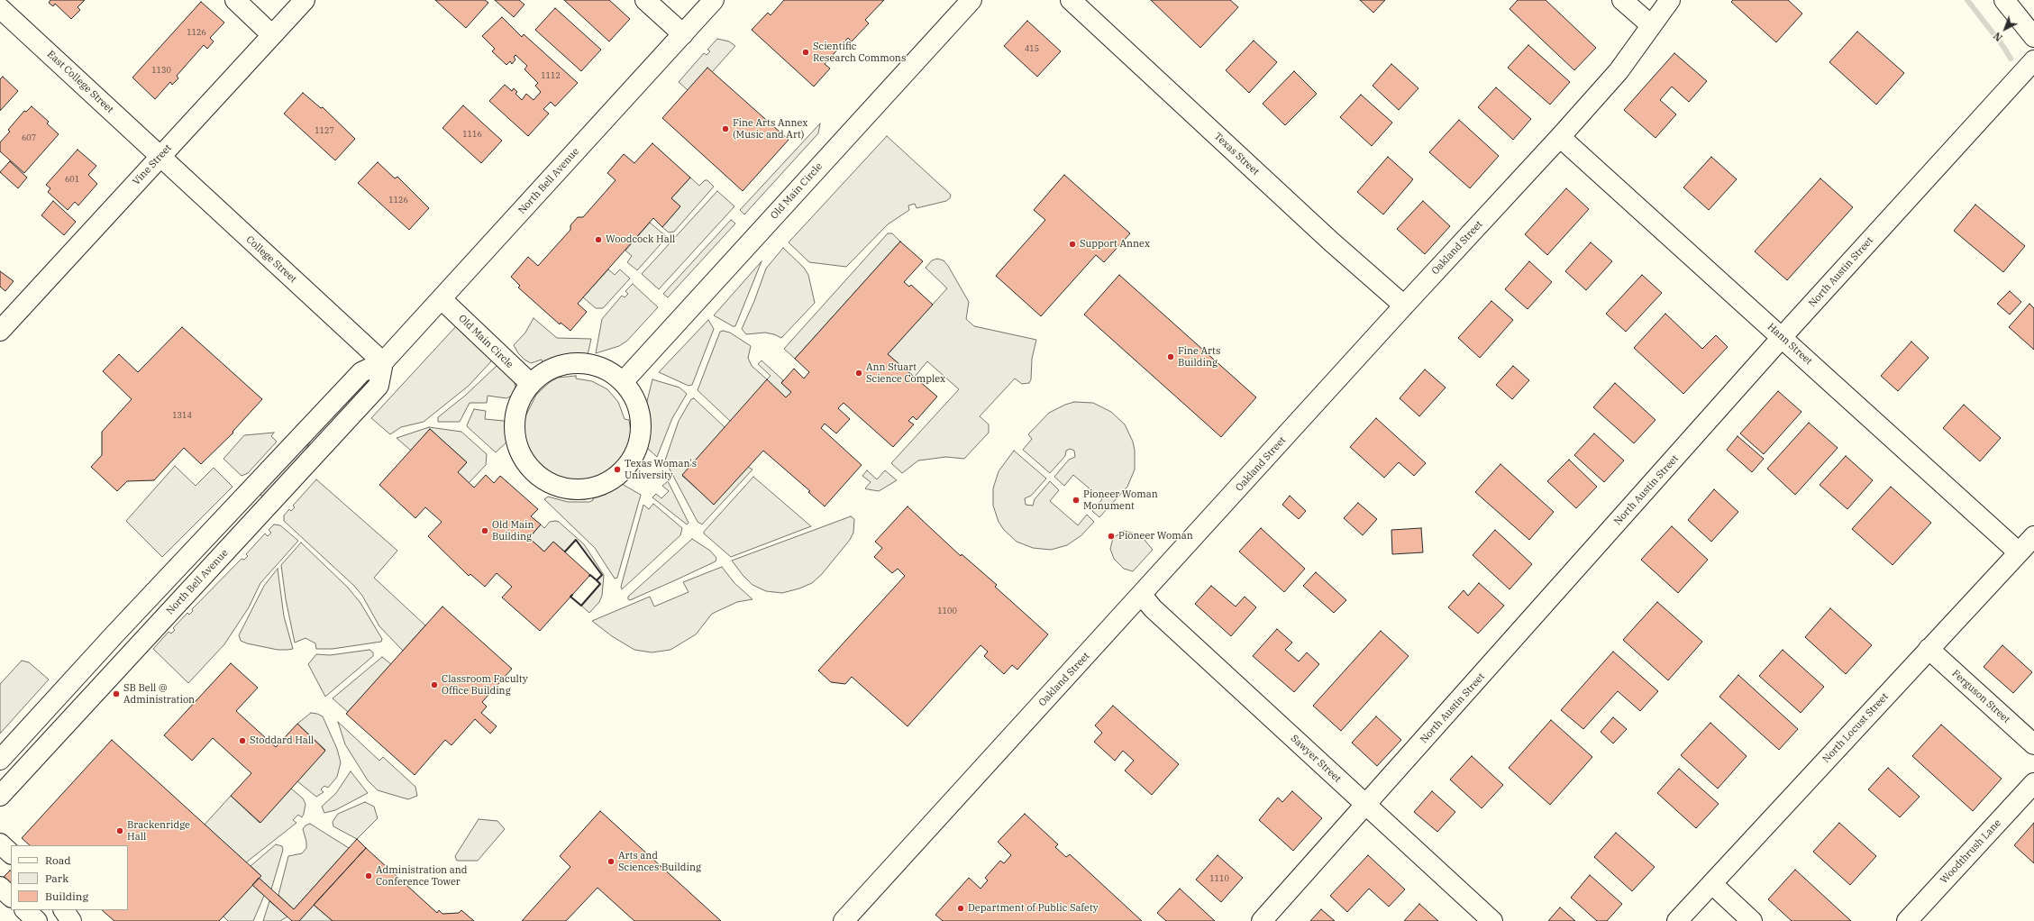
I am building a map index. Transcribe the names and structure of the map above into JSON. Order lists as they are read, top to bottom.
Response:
{
  "streets": {
    "street": [
      "East College Street",
      "Texas Street",
      "Vine Street",
      "North Bell Avenue",
      "Old Main Circle",
      "Oakland Street",
      "College Street",
      "North Austin Street",
      "Hann Street",
      "Ferguson Street",
      "North Locust Street",
      "Sawyer Street",
      "Woodthrush Lane"
    ]
  },
  "crossings": [
    ["East College Street", "Vine Street"],
    ["East College Street", "College Street"],
    ["Texas Street", "Oakland Street"],
    ["Vine Street", "College Street"],
    ["North Bell Avenue", "Old Main Circle"],
    ["North Bell Avenue", "College Street"],
    ["Oakland Street", "Hann Street"],
    ["Oakland Street", "Sawyer Street"],
    ["North Austin Street", "Hann Street"],
    ["North Austin Street", "Sawyer Street"],
    ["Hann Street", "North Locust Street"],
    ["Ferguson Street", "North Locust Street"]
  ],
  "places": [
    "Scientific Research Commons",
    "Fine Arts Annex (Music and Art)",
    "Woodcock Hall",
    "Support Annex",
    "Fine Arts Building",
    "Ann Stuart Science Complex",
    "Texas Woman's University",
    "Pioneer Woman Monument",
    "Old Main Building",
    "Pioneer Woman",
    "Classroom Faculty Office Building",
    "SB Bell @ Administration",
    "Stoddard Hall",
    "Brackenridge Hall",
    "Arts and Sciences Building",
    "Administration and Conference Tower",
    "Department of Public Safety"
  ],
  "house_numbers": [
    "1126",
    "415",
    "1130",
    "1112",
    "1127",
    "1116",
    "607",
    "601",
    "1126",
    "1314",
    "1100",
    "1110"
  ],
  "legend": ["Road", "Park", "Building"],
  "north": "bottom left"
}
